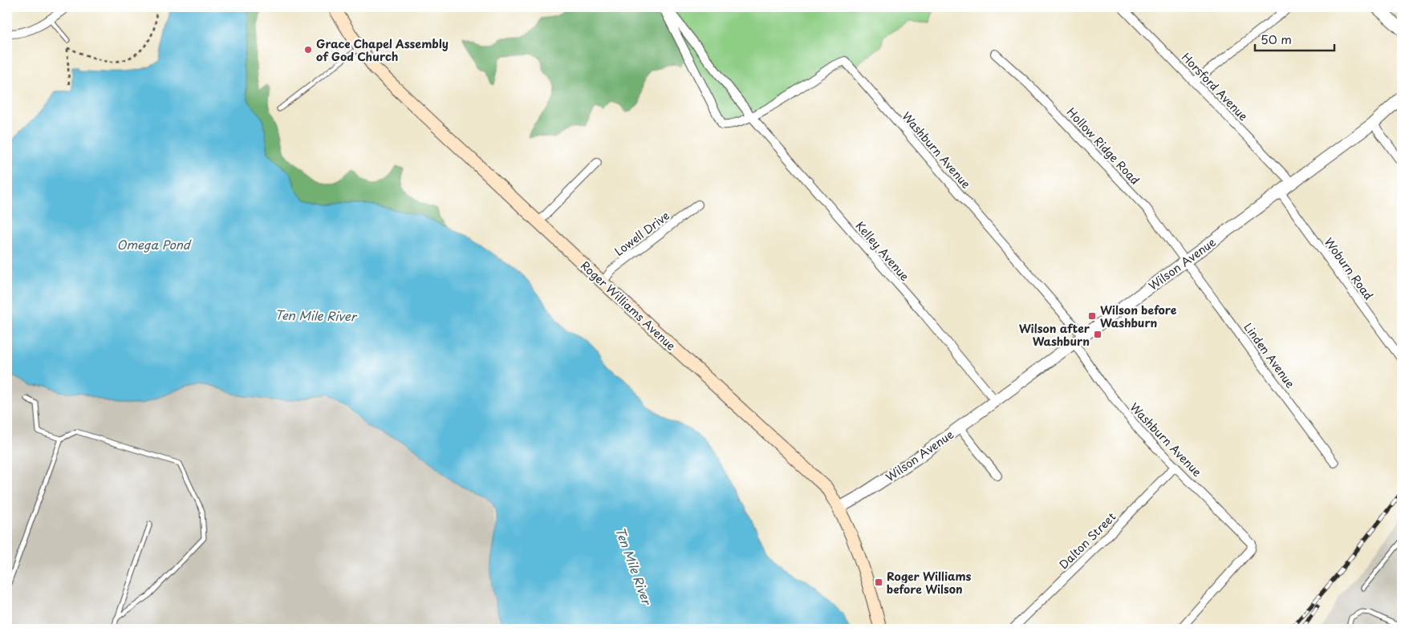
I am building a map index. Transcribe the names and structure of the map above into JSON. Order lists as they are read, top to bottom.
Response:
{
  "streets": {
    "main road": ["Roger Williams Avenue"],
    "street": [
      "Horsford Avenue",
      "Hollow Ridge Road",
      "Washburn Avenue",
      "Lowell Drive",
      "Kelley Avenue",
      "Wilson Avenue",
      "Woburn Road",
      "Linden Avenue",
      "Dalton Street"
    ]
  },
  "crossings": [
    ["Horsford Avenue", "Wilson Avenue"],
    ["Hollow Ridge Road", "Wilson Avenue"],
    ["Hollow Ridge Road", "Linden Avenue"],
    ["Washburn Avenue", "Kelley Avenue"],
    ["Washburn Avenue", "Wilson Avenue"],
    ["Washburn Avenue", "Dalton Street"],
    ["Lowell Drive", "Roger Williams Avenue"],
    ["Kelley Avenue", "Wilson Avenue"],
    ["Wilson Avenue", "Woburn Road"],
    ["Wilson Avenue", "Roger Williams Avenue"],
    ["Wilson Avenue", "Linden Avenue"]
  ],
  "water": ["Omega Pond", "Ten Mile River"],
  "places": {
    "other": ["Grace Chapel Assembly of God Church"],
    "transit": ["Wilson before Washburn", "Wilson after Washburn", "Roger Williams before Wilson"]
  },
  "scale_bar": "50 m"
}
